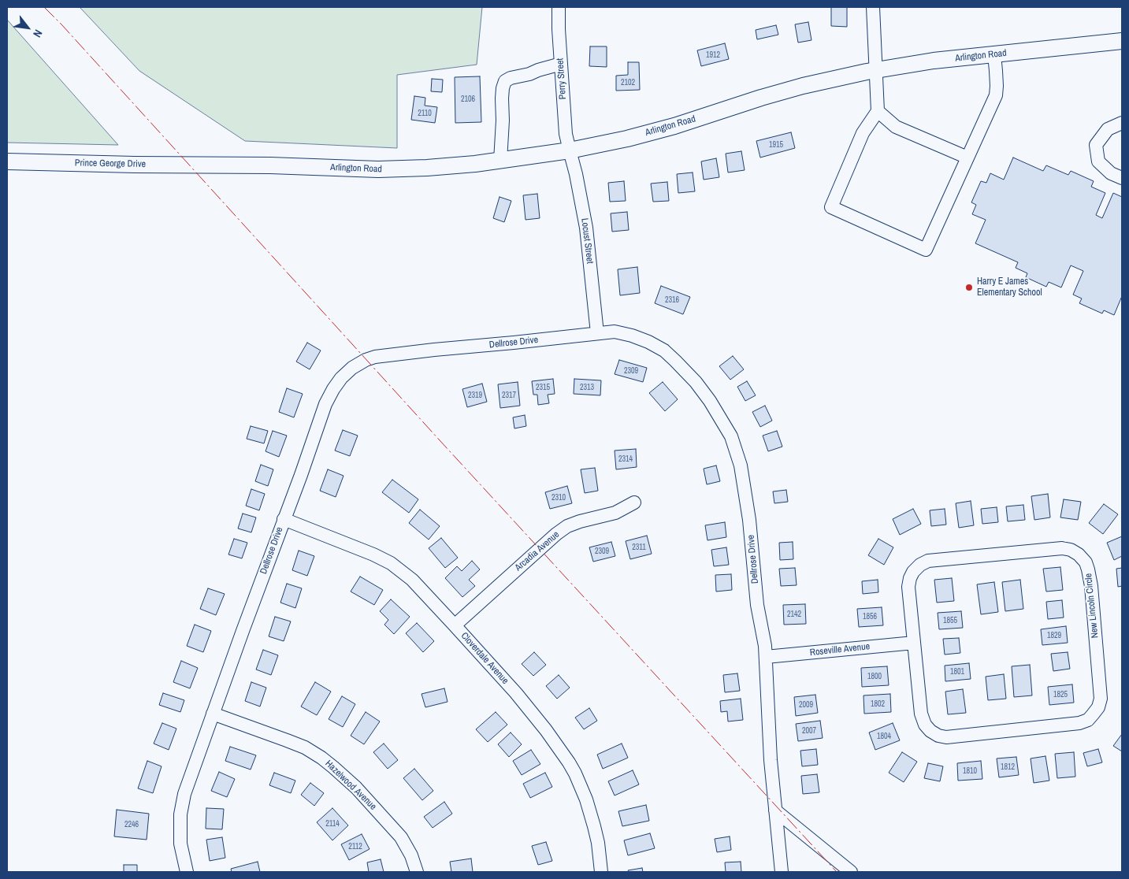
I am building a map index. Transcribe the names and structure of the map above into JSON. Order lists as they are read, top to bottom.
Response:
{
  "streets": {
    "main road": ["Arlington Road", "Prince George Drive"],
    "street": [
      "Perry Street",
      "Locust Street",
      "Dellrose Drive",
      "Arcadia Avenue",
      "New Lincoln Circle",
      "Roseville Avenue",
      "Cloverdale Avenue",
      "Hazelwood Avenue"
    ]
  },
  "crossings": [
    ["Arlington Road", "Perry Street"],
    ["Arlington Road", "Prince George Drive"],
    ["Arlington Road", "Locust Street"],
    ["Perry Street", "Locust Street"],
    ["Locust Street", "Dellrose Drive"],
    ["Dellrose Drive", "Roseville Avenue"],
    ["Dellrose Drive", "Cloverdale Avenue"],
    ["Dellrose Drive", "Hazelwood Avenue"],
    ["Arcadia Avenue", "Cloverdale Avenue"],
    ["New Lincoln Circle", "Roseville Avenue"]
  ],
  "places": ["Harry E James Elementary School"],
  "house_numbers": [
    "1912",
    "2102",
    "2106",
    "2110",
    "1915",
    "2316",
    "2309",
    "2315",
    "2313",
    "2319",
    "2317",
    "2314",
    "2310",
    "2311",
    "2309",
    "2142",
    "1856",
    "1855",
    "1829",
    "1801",
    "1800",
    "1825",
    "1802",
    "2009",
    "2007",
    "1804",
    "1812",
    "1810",
    "2114",
    "2246",
    "2112"
  ],
  "north": "bottom right"
}
